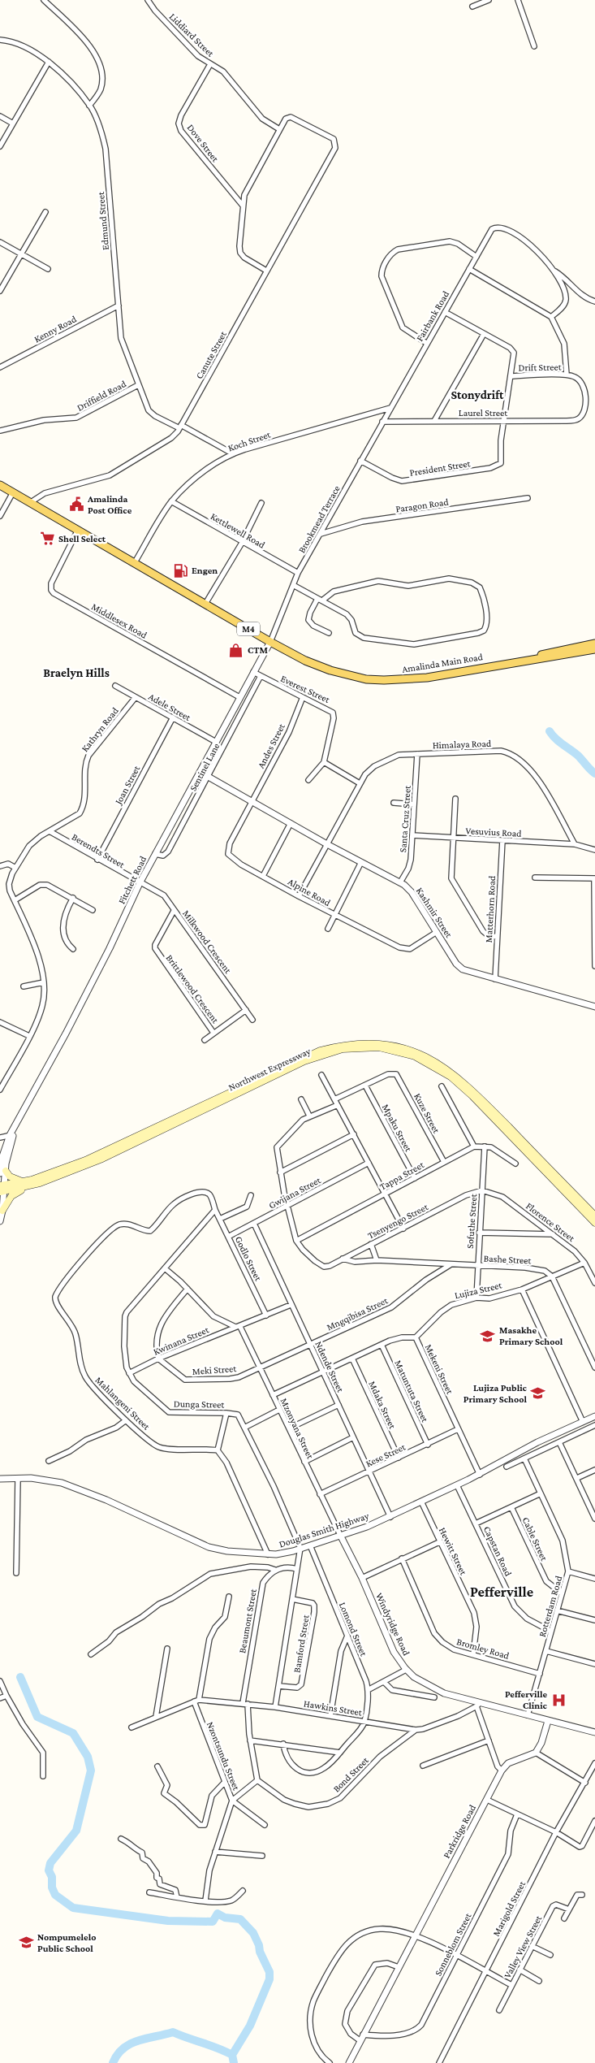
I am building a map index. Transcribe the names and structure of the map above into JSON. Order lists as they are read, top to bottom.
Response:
{
  "streets": {
    "main road": ["M4", "Amalinda Main Road", "Northwest Expressway"],
    "street": [
      "Liddiard Street",
      "Dove Street",
      "Edmund Street",
      "Fairbank Road",
      "Kenny Road",
      "Canute Street",
      "Drift Street",
      "Driffield Road",
      "Laurel Street",
      "Koch Street",
      "President Street",
      "Paragon Road",
      "Brookmead Terrace",
      "Kettlewell Road",
      "Middlesex Road",
      "Everest Street",
      "Adele Street",
      "Kathryn Road",
      "Himalaya Road",
      "Andes Street",
      "Sentinel Lane",
      "Joan Street",
      "Santa Cruz Street",
      "Vesuvius Road",
      "Berendts Street",
      "Fitchett Road",
      "Alpine Road",
      "Matterhorn Road",
      "Kashmir Street",
      "Milkwood Crescent",
      "Brittlewood Crescent",
      "Kuze Street",
      "Mpaku Street",
      "Tappa Street",
      "Gwijana Street",
      "Tsenyengo Street",
      "Sofuthe Street",
      "Florence Street",
      "Godlo Street",
      "Bashe Street",
      "Lujiza Street",
      "Mngqibisa Street",
      "Kwinana Street",
      "Ndende Street",
      "Mekeni Street",
      "Meki Street",
      "Matuntuta Street",
      "Mahlangeni Street",
      "Dunga Street",
      "Mdaka Street",
      "Mzonyana Street",
      "Kese Street",
      "Douglas Smith Highway",
      "Cable Street",
      "Hewitt Street",
      "Capstan Road",
      "Rotterdam Road",
      "Beaumont Street",
      "Windyridge Road",
      "Lomond Street",
      "Bamford Street",
      "Bromley Road",
      "Hawkins Street",
      "Nzontsundu Street",
      "Bond Street",
      "Parkridge Road",
      "Marigold Street",
      "Sonneblom Street",
      "Valley View Street"
    ]
  },
  "crossings": [
    ["Liddiard Street", "Dove Street"],
    ["Liddiard Street", "Canute Street"],
    ["Edmund Street", "Kenny Road"],
    ["Edmund Street", "Canute Street"],
    ["Edmund Street", "Driffield Road"],
    ["Edmund Street", "Koch Street"],
    ["Fairbank Road", "Koch Street"],
    ["Fairbank Road", "Brookmead Terrace"],
    ["Canute Street", "Amalinda Main Road"],
    ["Drift Street", "Laurel Street"],
    ["Laurel Street", "President Street"],
    ["Laurel Street", "Brookmead Terrace"],
    ["Koch Street", "Brookmead Terrace"],
    ["Koch Street", "Kettlewell Road"],
    ["Koch Street", "Amalinda Main Road"],
    ["President Street", "Brookmead Terrace"],
    ["Paragon Road", "Brookmead Terrace"],
    ["Brookmead Terrace", "Kettlewell Road"],
    ["Brookmead Terrace", "Amalinda Main Road"],
    ["Brookmead Terrace", "Fitchett Road"],
    ["Middlesex Road", "Amalinda Main Road"],
    ["Middlesex Road", "Fitchett Road"],
    ["Amalinda Main Road", "Fitchett Road"],
    ["Everest Street", "Andes Street"],
    ["Everest Street", "Sentinel Lane"],
    ["Everest Street", "Fitchett Road"],
    ["Adele Street", "Kathryn Road"],
    ["Adele Street", "Joan Street"],
    ["Adele Street", "Fitchett Road"],
    ["Kathryn Road", "Berendts Street"],
    ["Himalaya Road", "Santa Cruz Street"],
    ["Himalaya Road", "Vesuvius Road"],
    ["Himalaya Road", "Alpine Road"],
    ["Himalaya Road", "Kashmir Street"],
    ["Andes Street", "Alpine Road"],
    ["Andes Street", "Kashmir Street"],
    ["Sentinel Lane", "Fitchett Road"],
    ["Sentinel Lane", "Kashmir Street"],
    ["Joan Street", "Berendts Street"],
    ["Santa Cruz Street", "Vesuvius Road"],
    ["Santa Cruz Street", "Kashmir Street"],
    ["Vesuvius Road", "Matterhorn Road"],
    ["Berendts Street", "Fitchett Road"],
    ["Berendts Street", "Milkwood Crescent"],
    ["Fitchett Road", "Kashmir Street"],
    ["Fitchett Road", "Milkwood Crescent"],
    ["Fitchett Road", "Northwest Expressway"],
    ["Alpine Road", "Kashmir Street"],
    ["Matterhorn Road", "Kashmir Street"],
    ["Milkwood Crescent", "Brittlewood Crescent"],
    ["Kuze Street", "Mpaku Street"],
    ["Kuze Street", "Tappa Street"],
    ["Mpaku Street", "Tappa Street"],
    ["Tappa Street", "Tsenyengo Street"],
    ["Tappa Street", "Sofuthe Street"],
    ["Gwijana Street", "Godlo Street"],
    ["Gwijana Street", "Ndende Street"],
    ["Tsenyengo Street", "Sofuthe Street"],
    ["Tsenyengo Street", "Florence Street"],
    ["Tsenyengo Street", "Bashe Street"],
    ["Sofuthe Street", "Florence Street"],
    ["Sofuthe Street", "Bashe Street"],
    ["Sofuthe Street", "Lujiza Street"],
    ["Florence Street", "Lujiza Street"],
    ["Godlo Street", "Kwinana Street"],
    ["Godlo Street", "Mahlangeni Street"],
    ["Godlo Street", "Dunga Street"],
    ["Bashe Street", "Lujiza Street"],
    ["Bashe Street", "Mngqibisa Street"],
    ["Lujiza Street", "Mekeni Street"],
    ["Mngqibisa Street", "Ndende Street"],
    ["Mngqibisa Street", "Meki Street"],
    ["Mngqibisa Street", "Mzonyana Street"],
    ["Kwinana Street", "Ndende Street"],
    ["Kwinana Street", "Meki Street"],
    ["Kwinana Street", "Dunga Street"],
    ["Kwinana Street", "Mzonyana Street"],
    ["Ndende Street", "Kese Street"],
    ["Ndende Street", "Douglas Smith Highway"],
    ["Mekeni Street", "Kese Street"],
    ["Mekeni Street", "Douglas Smith Highway"],
    ["Meki Street", "Mzonyana Street"],
    ["Matuntuta Street", "Kese Street"],
    ["Mahlangeni Street", "Dunga Street"],
    ["Dunga Street", "Douglas Smith Highway"],
    ["Dunga Street", "Bamford Street"],
    ["Mdaka Street", "Kese Street"],
    ["Mzonyana Street", "Kese Street"],
    ["Mzonyana Street", "Douglas Smith Highway"],
    ["Mzonyana Street", "Windyridge Road"],
    ["Douglas Smith Highway", "Hewitt Street"],
    ["Douglas Smith Highway", "Capstan Road"],
    ["Douglas Smith Highway", "Windyridge Road"],
    ["Douglas Smith Highway", "Lomond Street"],
    ["Douglas Smith Highway", "Bamford Street"],
    ["Cable Street", "Rotterdam Road"],
    ["Hewitt Street", "Bromley Road"],
    ["Capstan Road", "Rotterdam Road"],
    ["Rotterdam Road", "Windyridge Road"],
    ["Rotterdam Road", "Bromley Road"],
    ["Beaumont Street", "Hawkins Street"],
    ["Windyridge Road", "Bond Street"],
    ["Lomond Street", "Hawkins Street"],
    ["Bamford Street", "Hawkins Street"],
    ["Hawkins Street", "Nzontsundu Street"],
    ["Hawkins Street", "Bond Street"],
    ["Parkridge Road", "Sonneblom Street"]
  ],
  "districts": ["Stonydrift", "Braelyn Hills", "Pefferville"],
  "places": {
    "public building": ["Amalinda Post Office"],
    "supermarket": ["Shell Select"],
    "fuel station": ["Engen"],
    "shop": ["CTM"],
    "school or university": ["Masakhe Primary School", "Lujiza Public Primary School", "Nompumelelo Public School"],
    "hospital": ["Pefferville Clinic"]
  }
}
